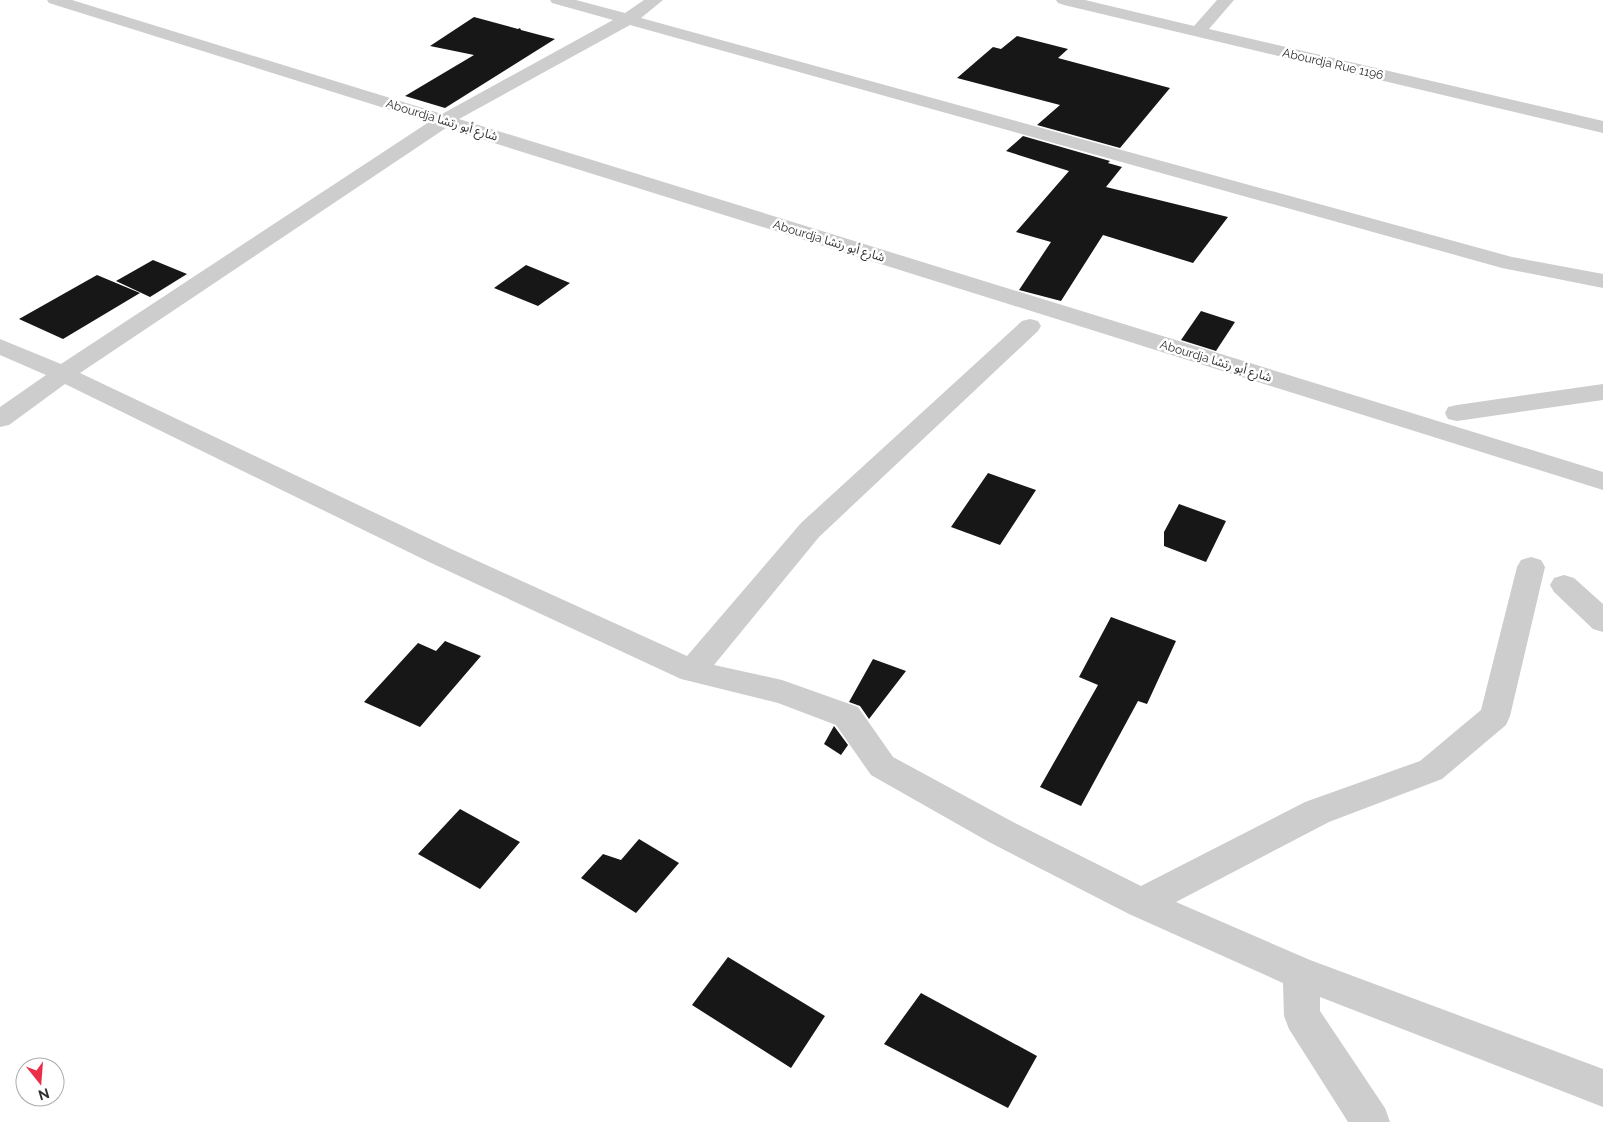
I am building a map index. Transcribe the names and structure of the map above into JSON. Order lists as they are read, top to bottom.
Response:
{
  "streets": {
    "street": ["Abourdja Rue 1196", "Abourdja شارع أبو رتشا"]
  },
  "north": "bottom"
}
